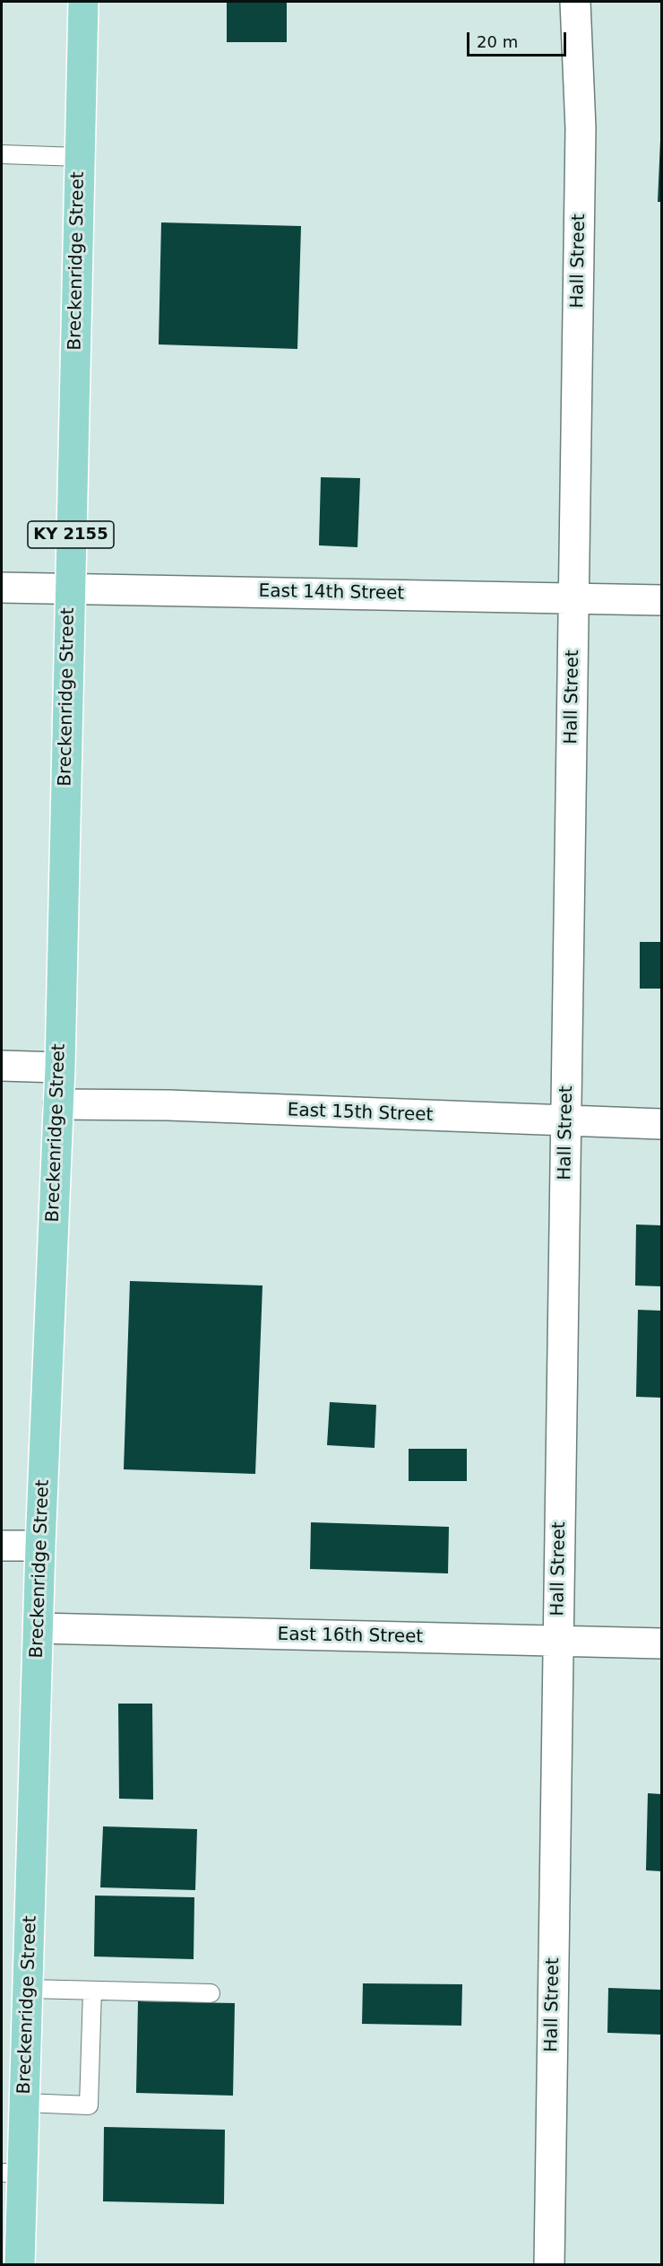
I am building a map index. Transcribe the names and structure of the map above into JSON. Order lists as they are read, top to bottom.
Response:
{
  "streets": {
    "main road": ["Breckenridge Street", "KY 2155"],
    "street": [
      "Hall Street",
      "East 14th Street",
      "East 15th Street",
      "East 16th Street"
    ]
  },
  "crossings": [
    ["Breckenridge Street", "East 14th Street"],
    ["Breckenridge Street", "East 15th Street"],
    ["Breckenridge Street", "East 16th Street"],
    ["Hall Street", "East 14th Street"],
    ["Hall Street", "East 15th Street"],
    ["Hall Street", "East 16th Street"]
  ],
  "scale_bar": "20 m"
}
